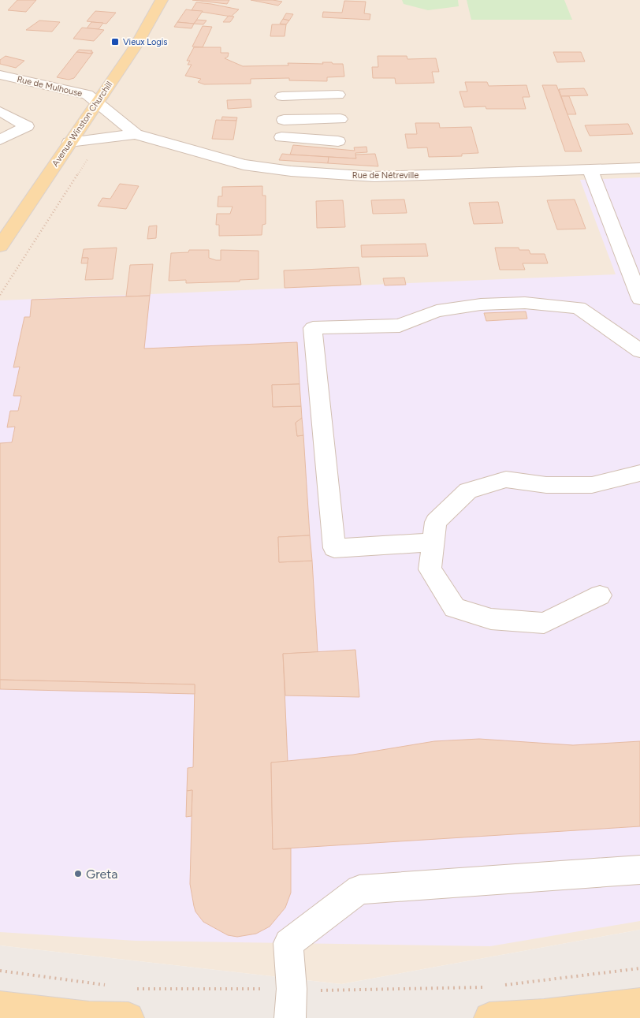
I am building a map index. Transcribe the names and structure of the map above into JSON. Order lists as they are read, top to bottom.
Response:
{
  "streets": {
    "main road": ["Avenue Winston Churchill"],
    "street": ["Rue de Mulhouse", "Rue de Nétreville"]
  },
  "crossings": [
    ["Rue de Mulhouse", "Avenue Winston Churchill"],
    ["Rue de Mulhouse", "Rue de Nétreville"],
    ["Avenue Winston Churchill", "Rue de Nétreville"]
  ],
  "places": {
    "transit": ["Vieux Logis"],
    "other": ["Greta"]
  }
}
